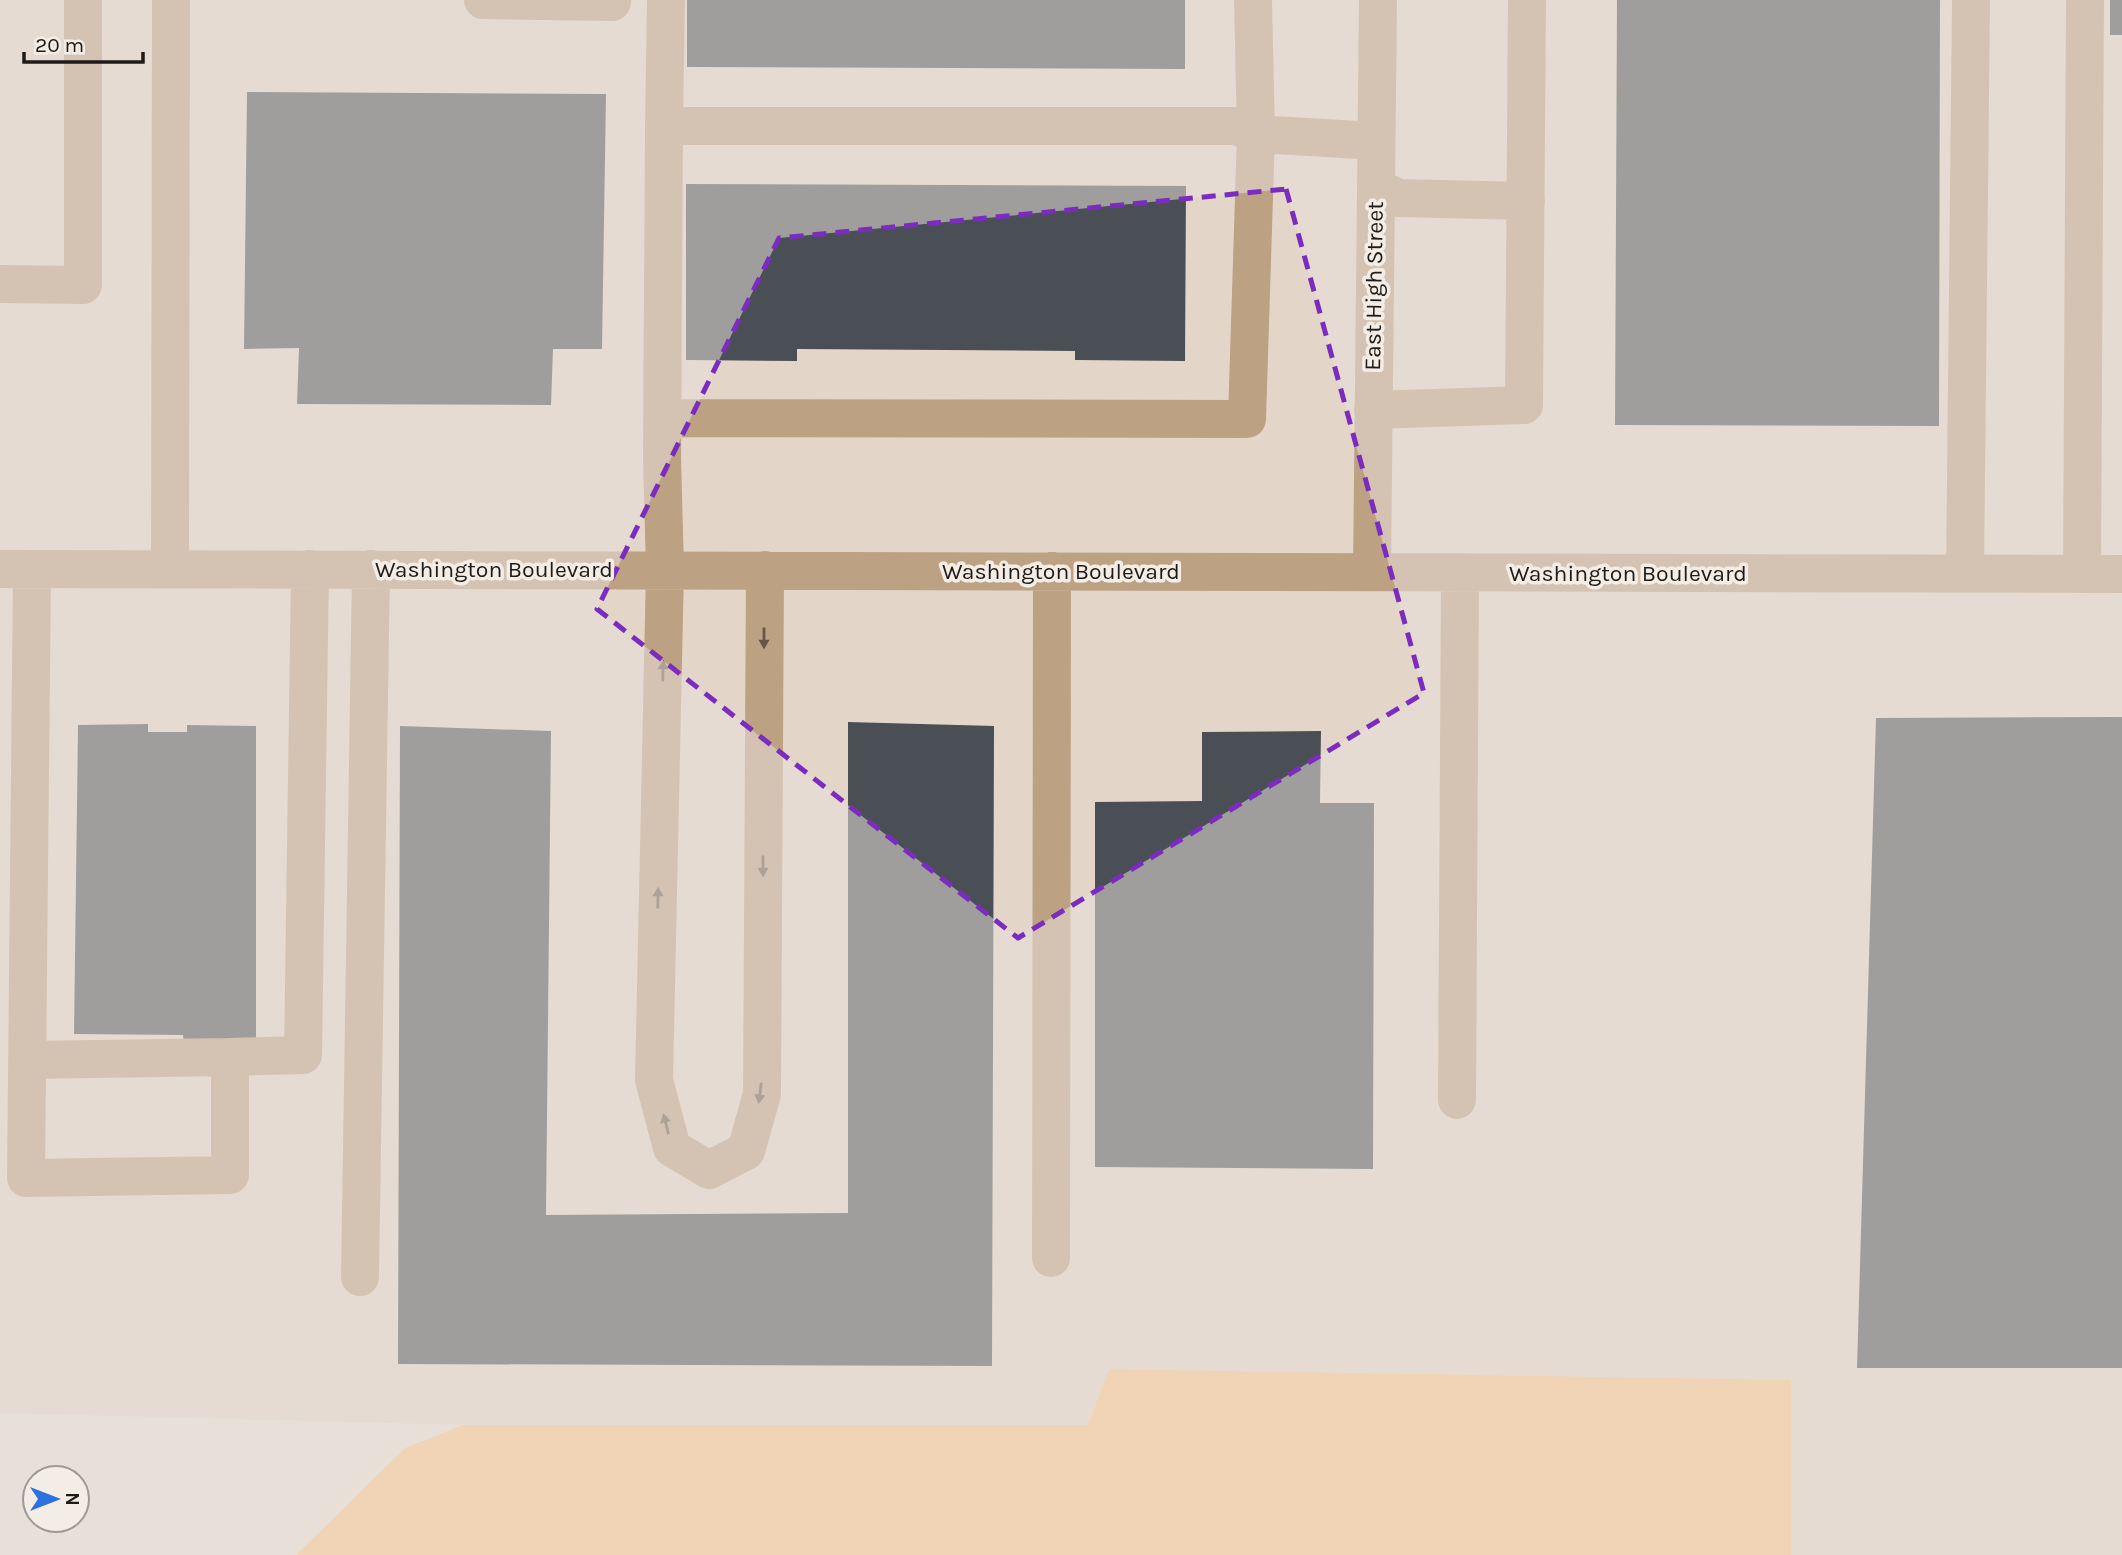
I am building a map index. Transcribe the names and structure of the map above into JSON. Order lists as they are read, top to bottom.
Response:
{
  "streets": {
    "street": ["East High Street", "Washington Boulevard"]
  },
  "crossings": [
    ["East High Street", "Washington Boulevard"]
  ],
  "scale_bar": "20 m",
  "north": "right"
}
